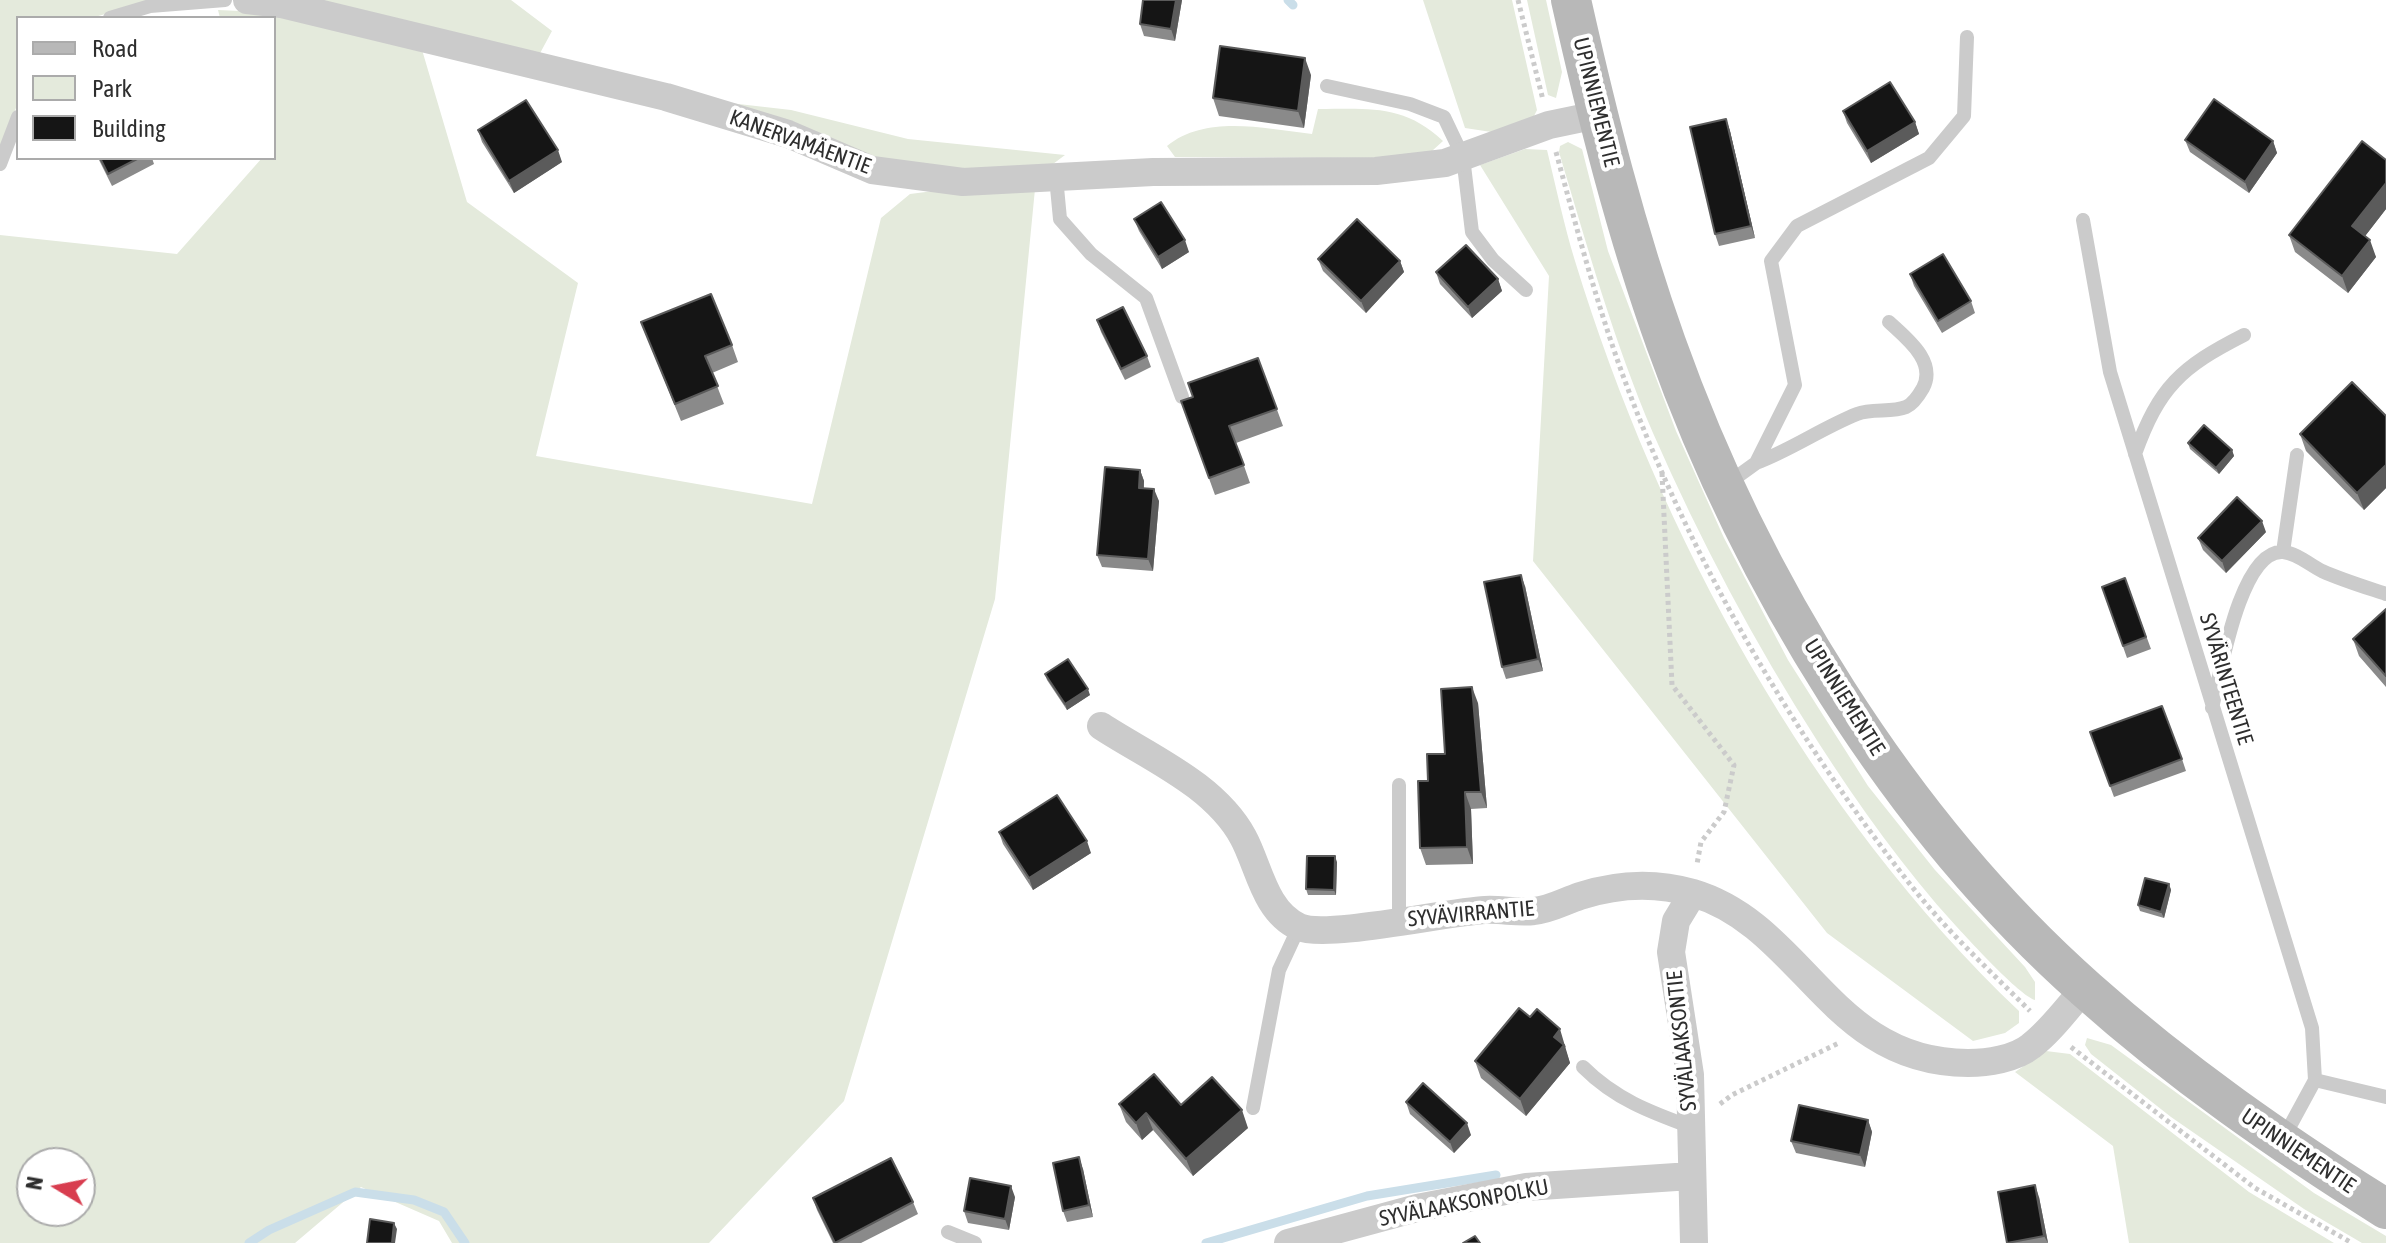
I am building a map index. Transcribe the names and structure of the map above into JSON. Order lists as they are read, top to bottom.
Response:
{
  "streets": {
    "main road": ["UPINNIEMENTIE"],
    "street": [
      "KANERVAMÄENTIE",
      "SYVÄVIRRANTIE",
      "SYVÄLAAKSONTIE",
      "SYVÄLAAKSONPOLKU"
    ],
    "lane": ["SYVÄRINTEENTIE"]
  },
  "crossings": [
    ["UPINNIEMENTIE", "KANERVAMÄENTIE"],
    ["UPINNIEMENTIE", "SYVÄVIRRANTIE"],
    ["SYVÄVIRRANTIE", "SYVÄLAAKSONTIE"],
    ["SYVÄLAAKSONTIE", "SYVÄLAAKSONPOLKU"]
  ],
  "legend": ["Road", "Park", "Building"],
  "north": "left"
}
